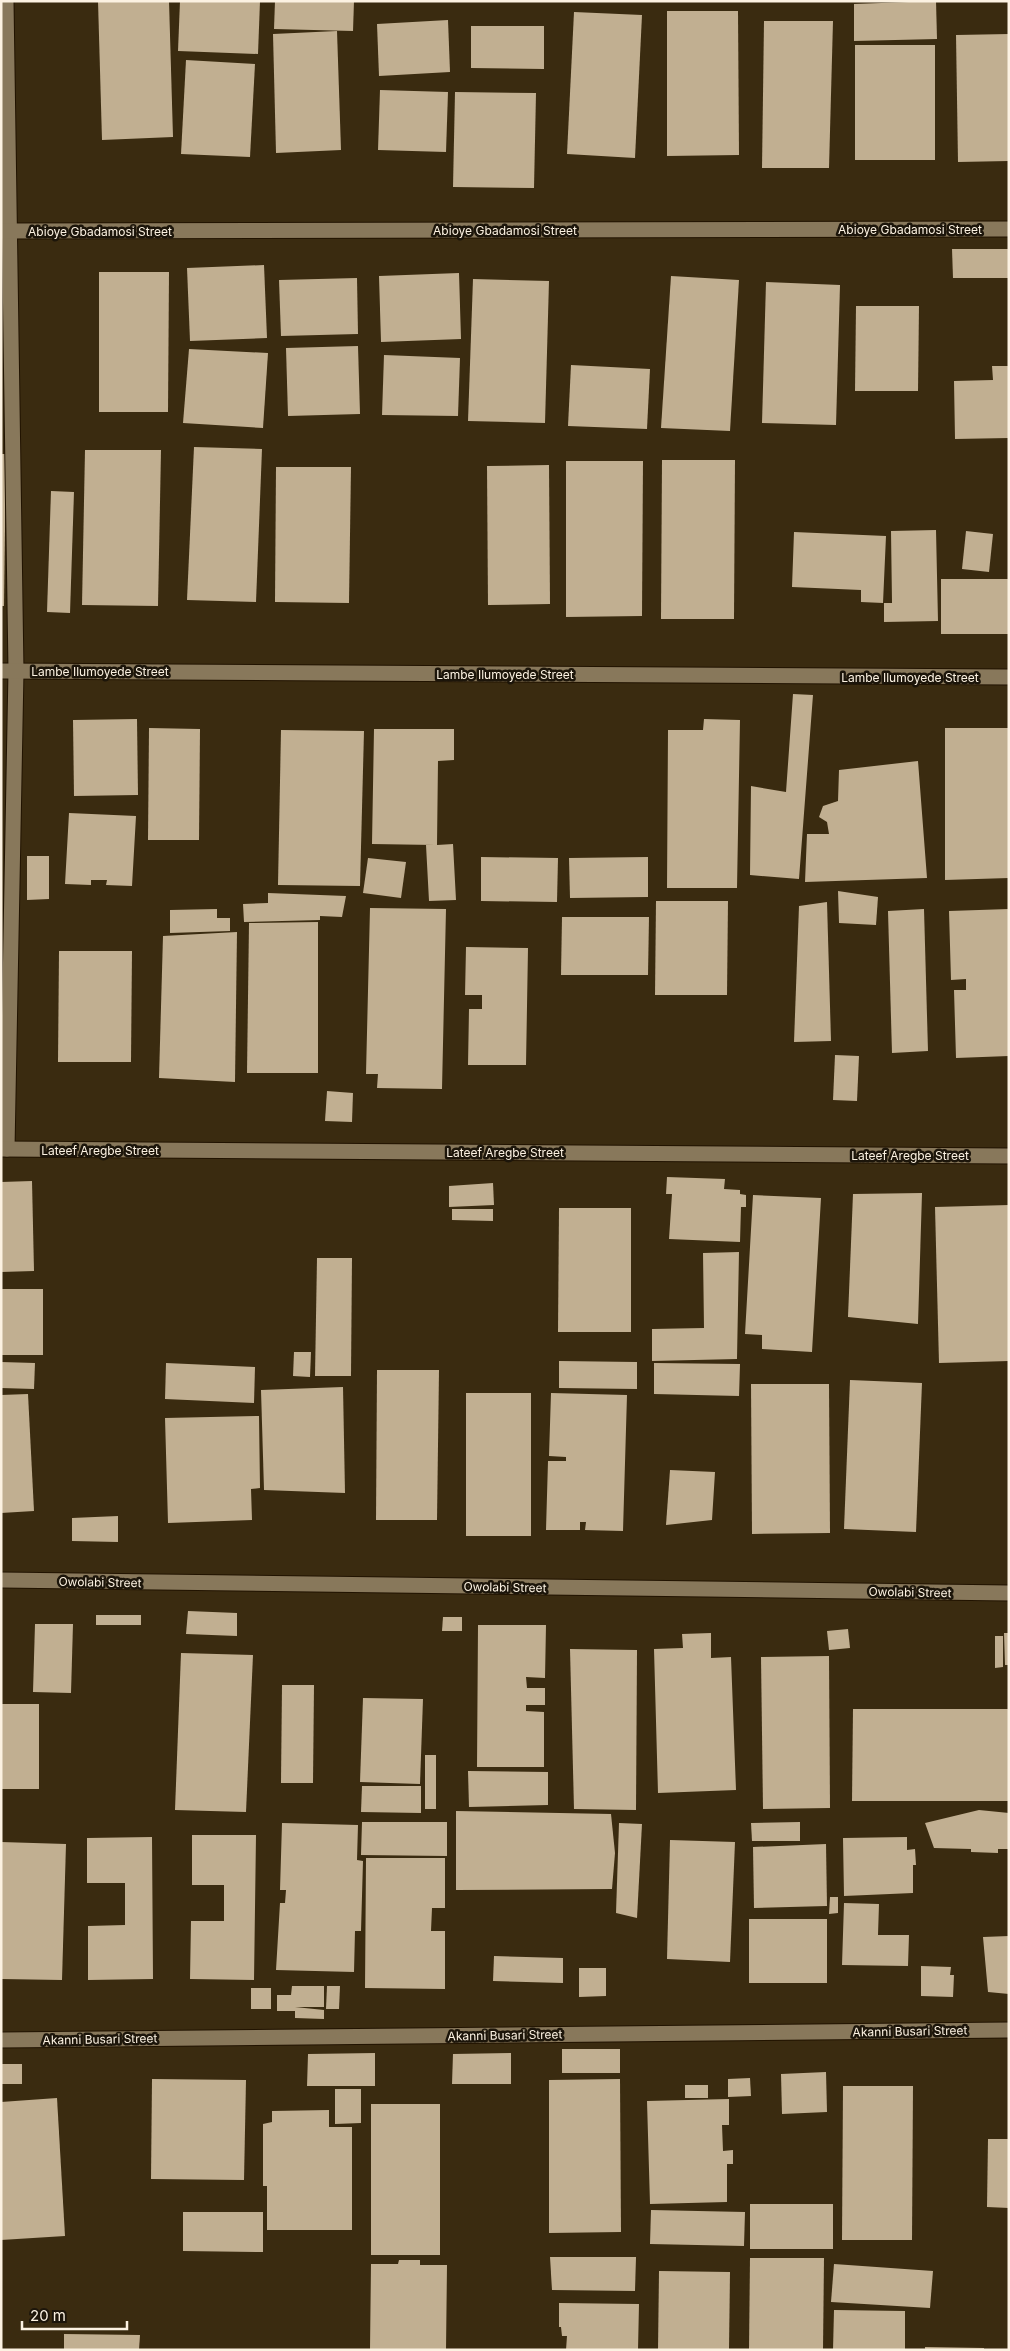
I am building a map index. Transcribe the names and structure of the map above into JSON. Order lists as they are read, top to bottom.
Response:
{
  "streets": {
    "street": [
      "Abioye Gbadamosi Street",
      "Lambe Ilumoyede Street",
      "Lateef Aregbe Street",
      "Owolabi Street",
      "Akanni Busari Street"
    ]
  },
  "scale_bar": "20 m"
}
